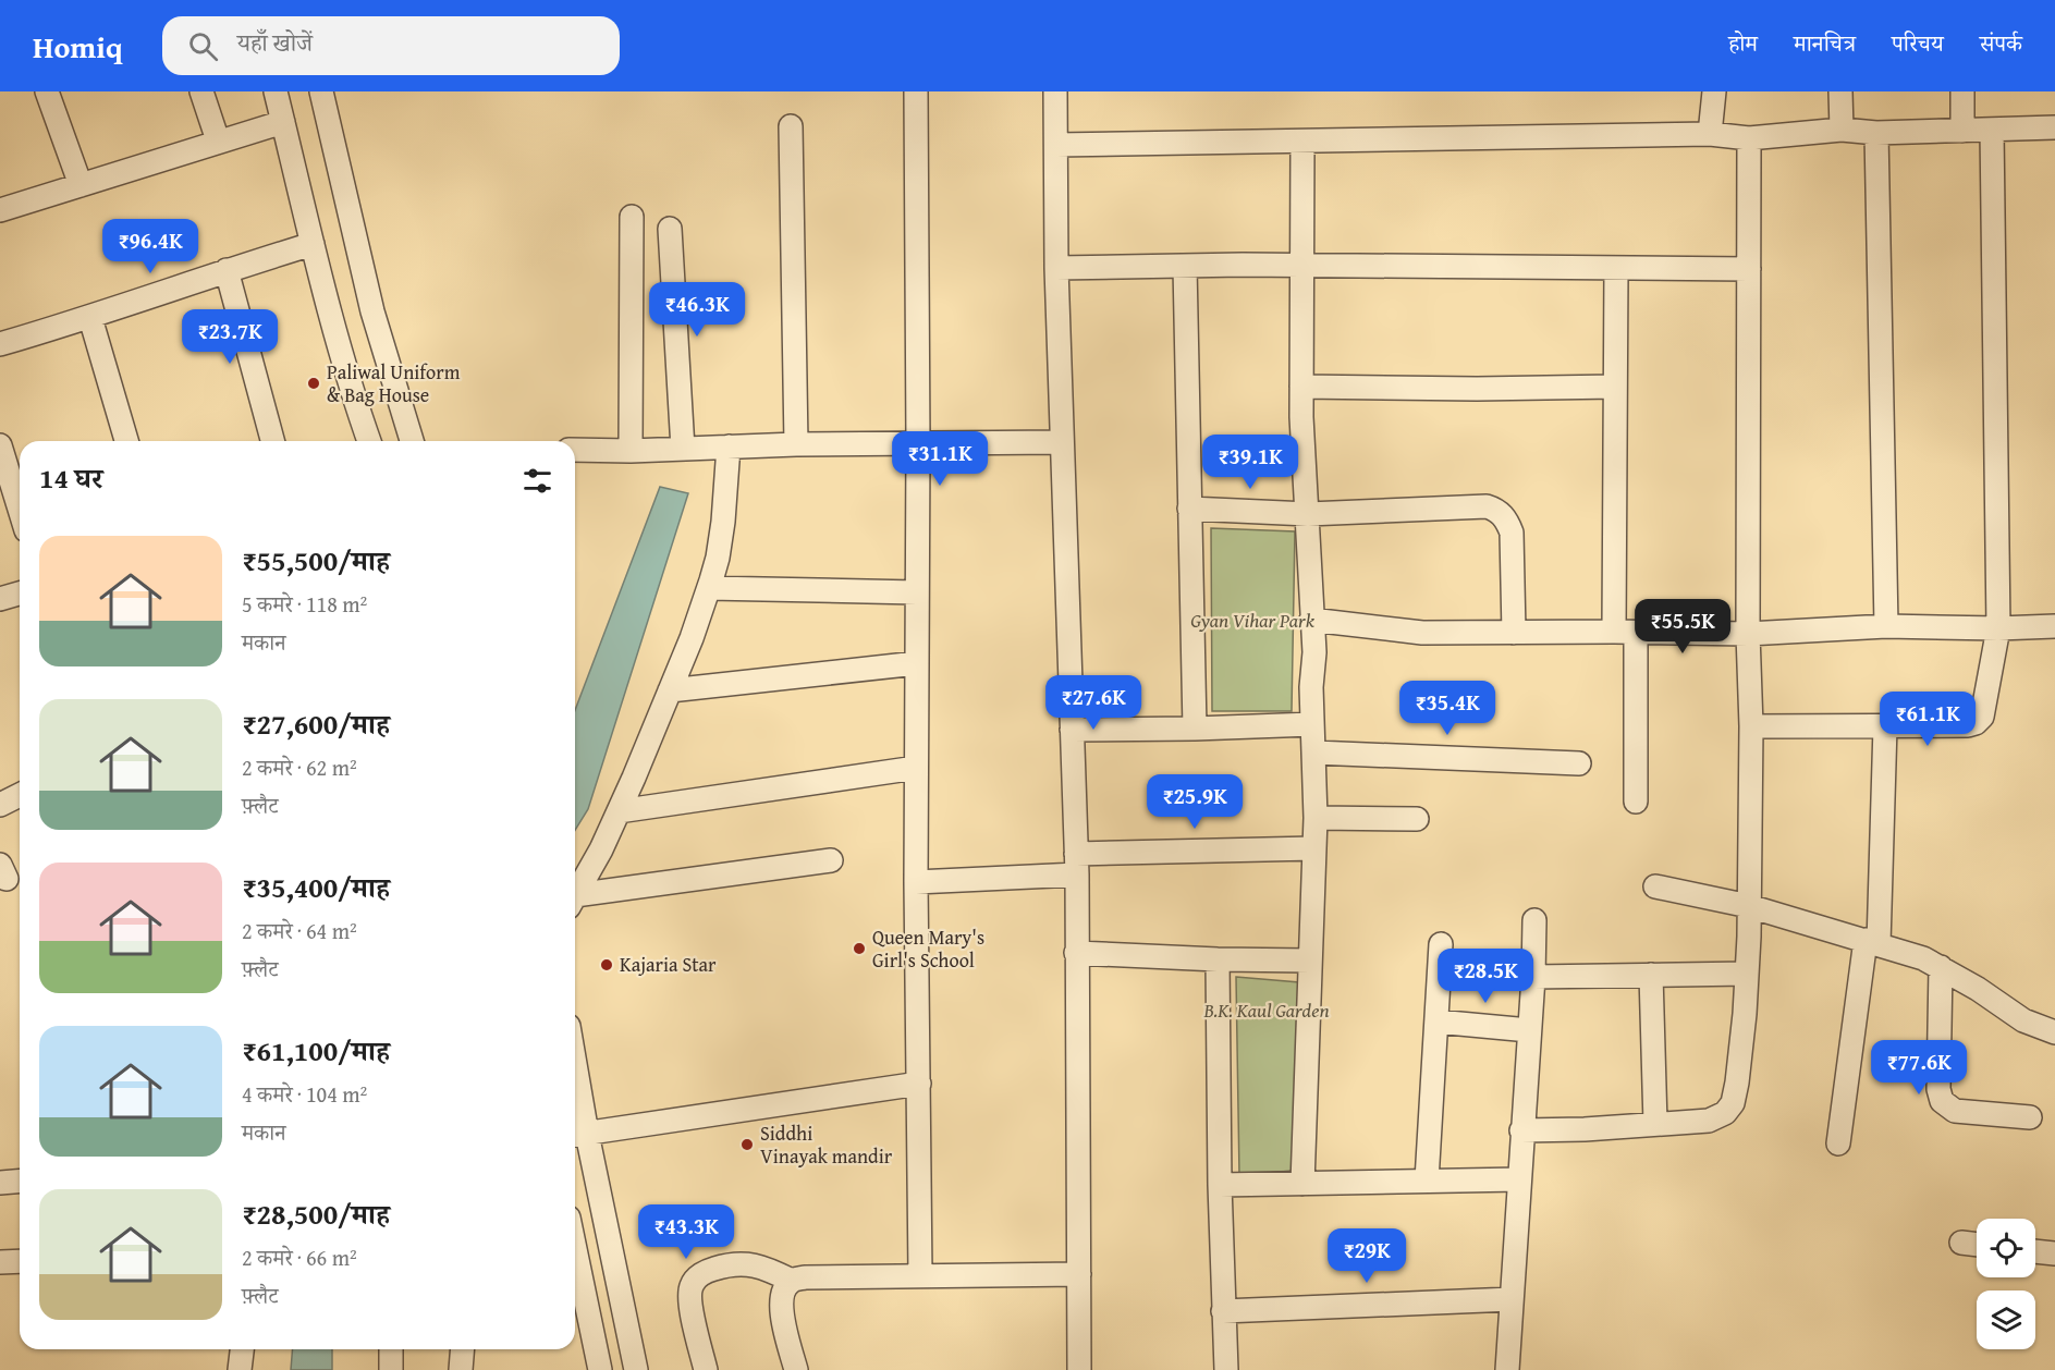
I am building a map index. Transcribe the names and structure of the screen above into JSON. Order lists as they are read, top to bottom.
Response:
{
  "parks": ["Gyan Vihar Park", "B.K. Kaul Garden"],
  "places": [
    "Paliwal Uniform & Bag House",
    "Queen Mary's Girl's School",
    "Kajaria Star",
    "Siddhi Vinayak mandir"
  ],
  "page": {
    "header": "Homiq",
    "search": "यहाँ खोजें",
    "nav": [
      "होम",
      "मानचित्र",
      "परिचय",
      "संपर्क"
    ],
    "price": [
      "₹96.4K",
      "₹46.3K",
      "₹23.7K",
      "₹31.1K",
      "₹39.1K",
      "₹55.5K",
      "₹27.6K",
      "₹35.4K",
      "₹61.1K",
      "₹25.9K",
      "₹28.5K",
      "₹77.6K",
      "₹43.3K",
      "₹29K"
    ],
    "heading": "14 घर",
    "list": [
      {
        "name": "₹55,500/माह",
        "note": "5 कमरे · 118 m² · मकान"
      },
      {
        "name": "₹27,600/माह",
        "note": "2 कमरे · 62 m² · फ़्लैट"
      },
      {
        "name": "₹35,400/माह",
        "note": "2 कमरे · 64 m² · फ़्लैट"
      },
      {
        "name": "₹61,100/माह",
        "note": "4 कमरे · 104 m² · मकान"
      },
      {
        "name": "₹28,500/माह",
        "note": "2 कमरे · 66 m² · फ़्लैट"
      }
    ]
  }
}
